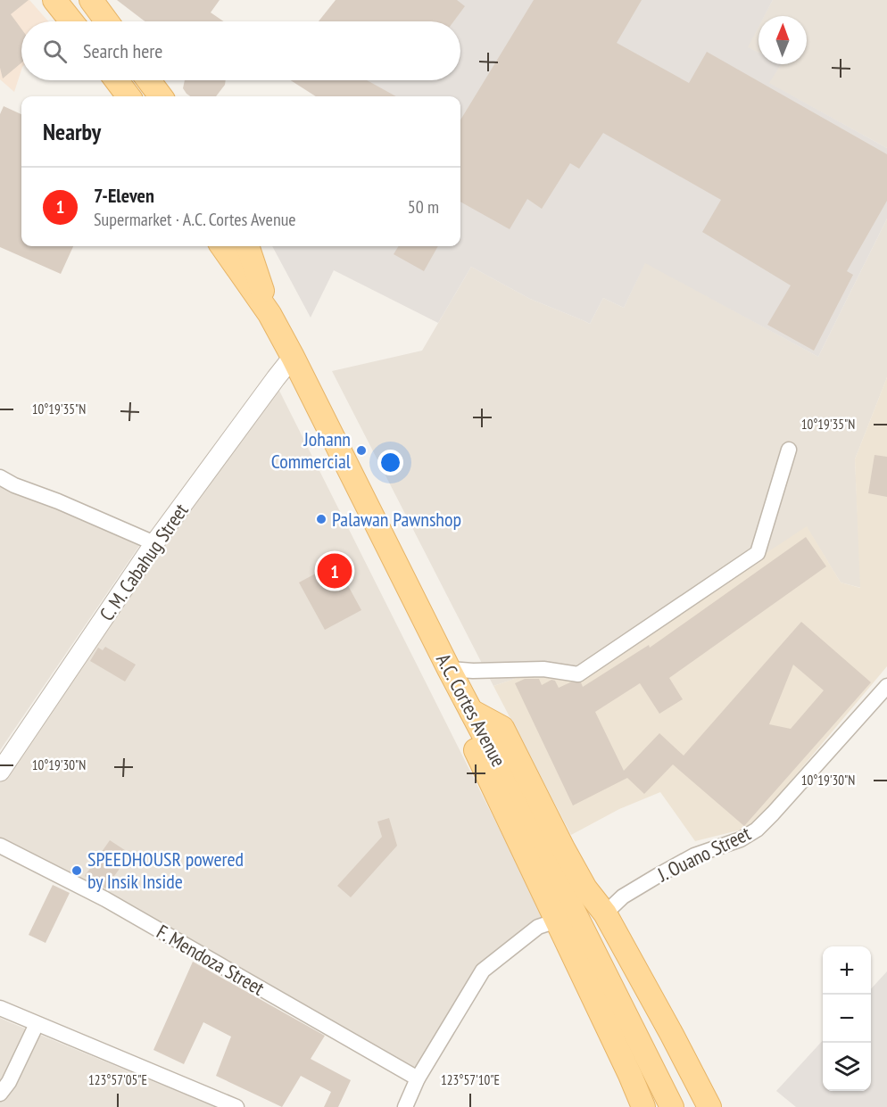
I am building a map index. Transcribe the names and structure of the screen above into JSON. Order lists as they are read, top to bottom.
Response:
{
  "streets": {
    "main road": ["A.C. Cortes Avenue"],
    "street": ["C. M. Cabahug Street", "J. Ouano Street", "F. Mendoza Street"]
  },
  "crossings": [
    ["C. M. Cabahug Street", "A.C. Cortes Avenue"]
  ],
  "places": ["Johann Commercial", "Palawan Pawnshop", "SPEEDHOUSR powered by Insik Inside"],
  "north": "top",
  "page": {
    "search": "Search here",
    "heading": "Nearby",
    "list": [
      {
        "mark": "1",
        "name": "7-Eleven",
        "note": "Supermarket · A.C. Cortes Avenue",
        "value": "50 m"
      }
    ],
    "pins": "1",
    "map_buttons": ["+", "−"]
  },
  "coordinates": [
    "10°19'35\"N",
    "10°19'30\"N",
    "123°57'05\"E",
    "123°57'10\"E"
  ]
}
